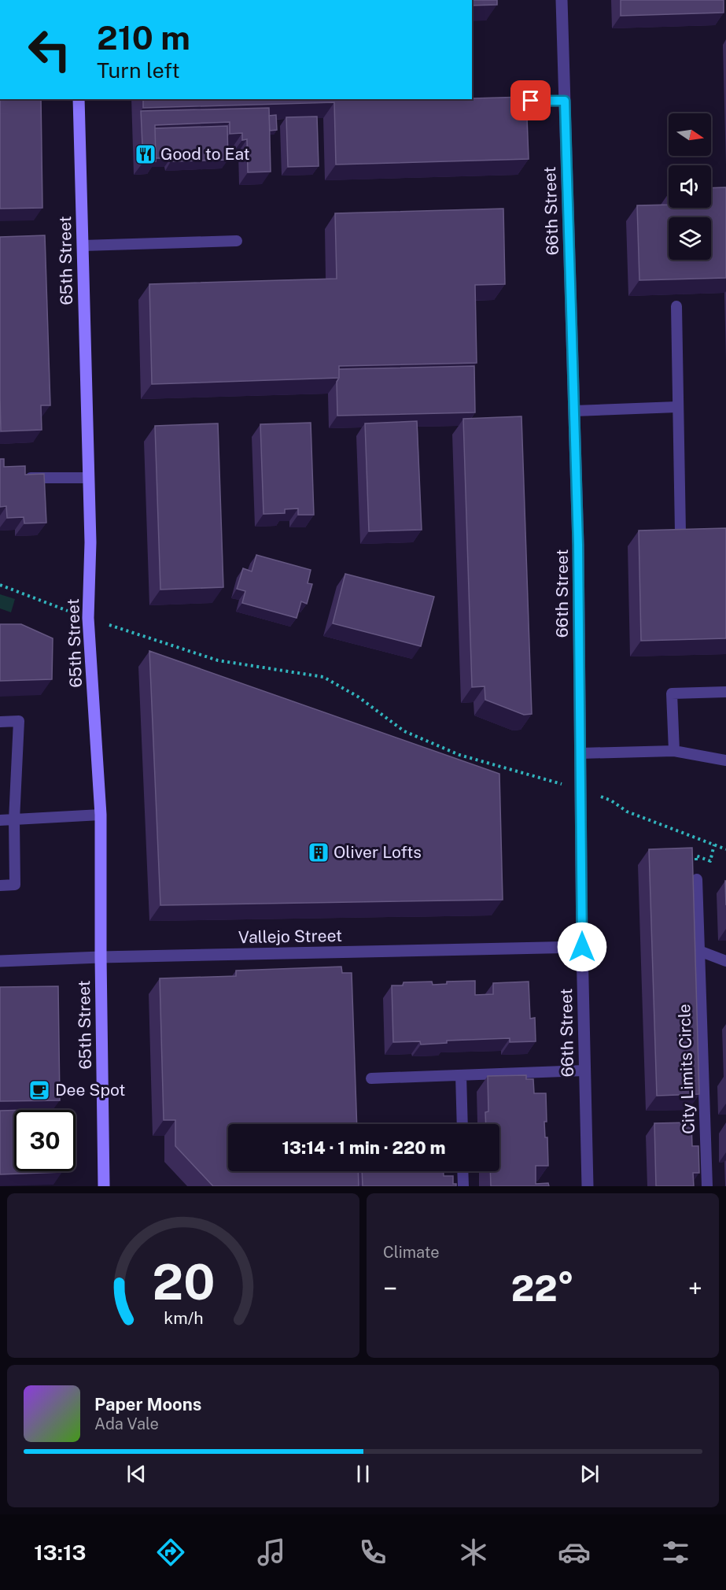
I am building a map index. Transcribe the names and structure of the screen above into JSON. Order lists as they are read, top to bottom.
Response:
{
  "streets": {
    "street": ["66th Street", "65th Street", "Vallejo Street"],
    "lane": ["City Limits Circle"]
  },
  "crossings": [
    ["66th Street", "Vallejo Street"],
    ["65th Street", "Vallejo Street"]
  ],
  "places": {
    "restaurant": ["Good to Eat"],
    "building": ["Oliver Lofts"],
    "cafe": ["Dee Spot"]
  },
  "north": "right",
  "page": {
    "turn": ["210 m", "Turn left"],
    "limit": "30",
    "trip": "13:14 · 1 min · 220 m",
    "tile": "Climate",
    "heat": ["−", "22°", "+"],
    "song": ["Paper Moons", "Ada Vale"],
    "tabs": "13:13",
    "gauge": ["20", "km/h"]
  }
}
